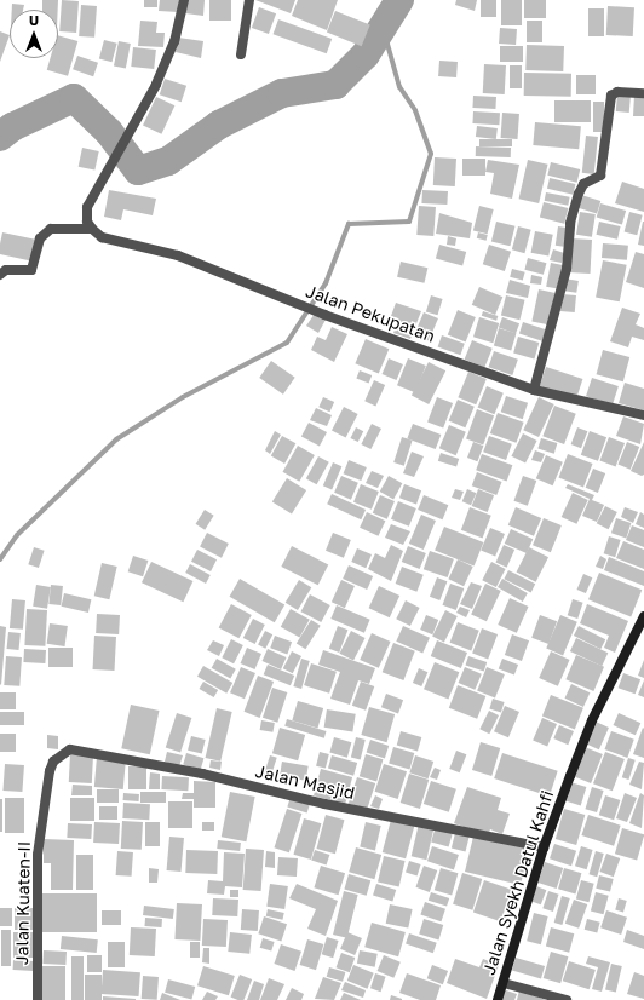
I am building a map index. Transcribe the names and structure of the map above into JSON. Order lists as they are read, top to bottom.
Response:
{
  "streets": {
    "street": [
      "Jalan Pekupatan",
      "Jalan Masjid",
      "Jalan Syekh Datul Kahfi",
      "Jalan Kuaten-II"
    ]
  },
  "crossings": [
    ["Jalan Masjid", "Jalan Syekh Datul Kahfi"],
    ["Jalan Masjid", "Jalan Kuaten-II"]
  ],
  "north": "top"
}
